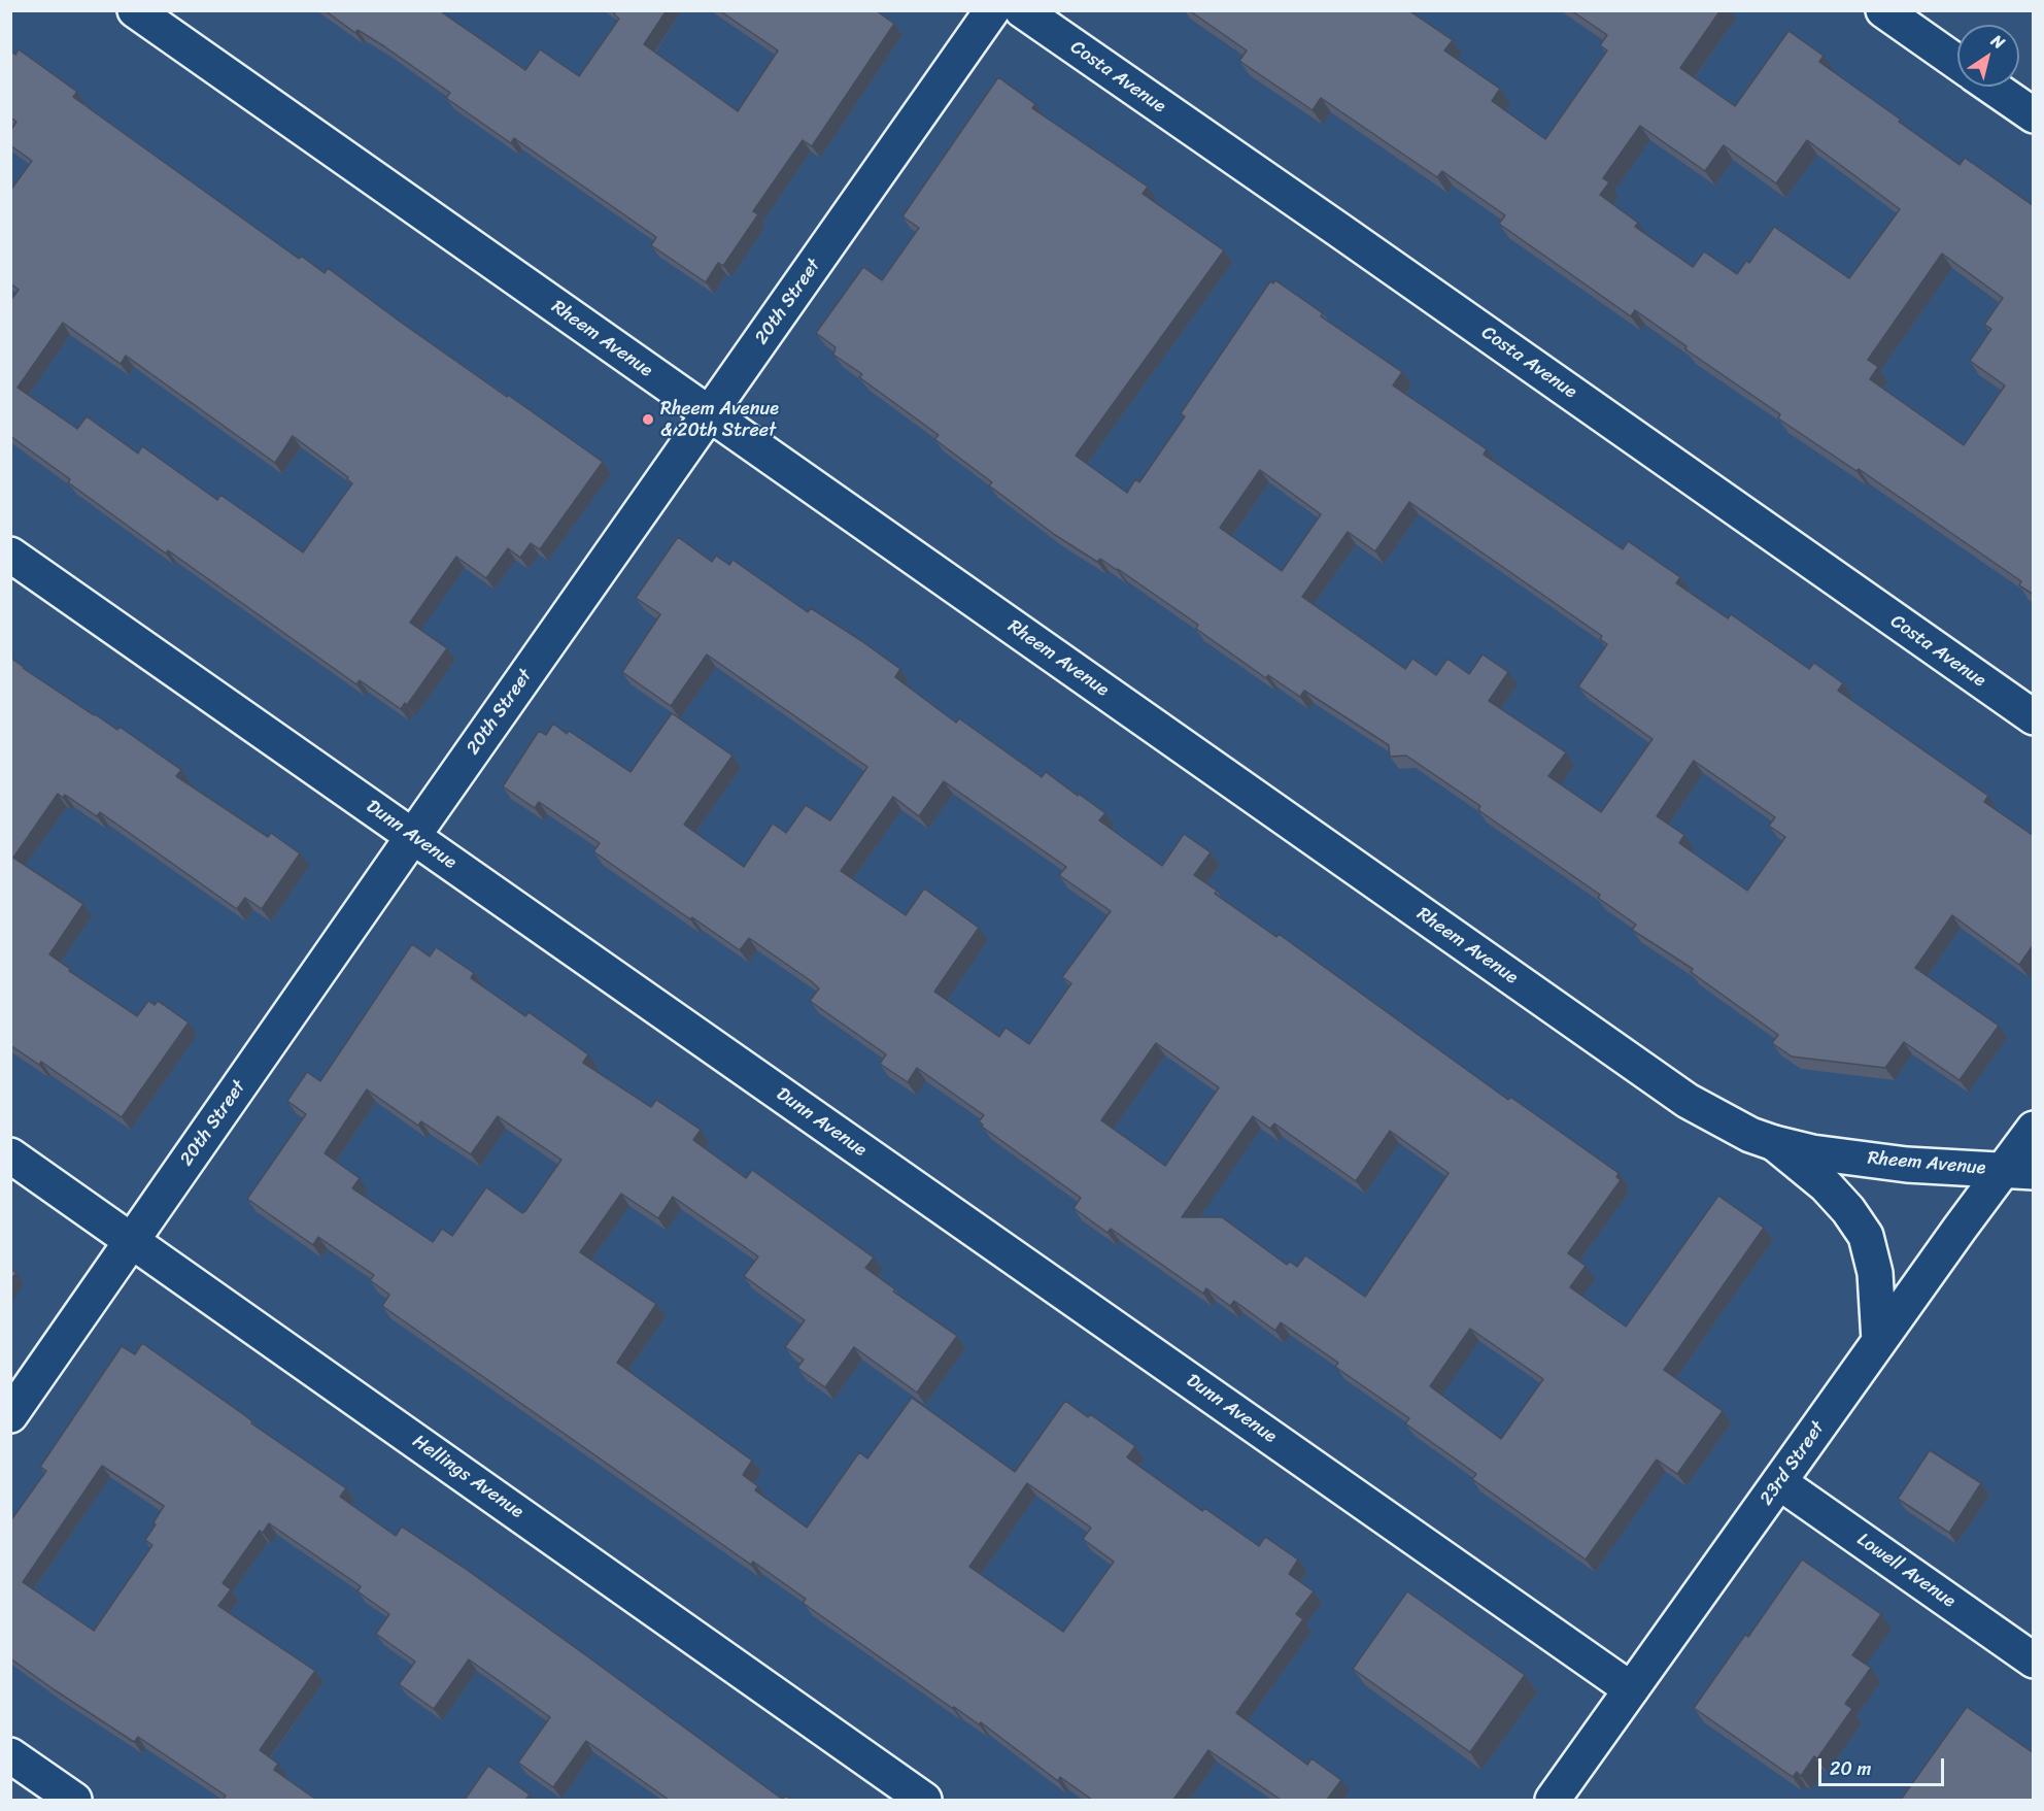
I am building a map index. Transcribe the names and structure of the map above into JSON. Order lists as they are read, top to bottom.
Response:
{
  "streets": {
    "street": [
      "Costa Avenue",
      "20th Street",
      "Rheem Avenue",
      "Dunn Avenue",
      "23rd Street",
      "Hellings Avenue",
      "Lowell Avenue"
    ]
  },
  "crossings": [
    ["20th Street", "Rheem Avenue"],
    ["20th Street", "Dunn Avenue"],
    ["20th Street", "Hellings Avenue"],
    ["Rheem Avenue", "23rd Street"],
    ["Dunn Avenue", "23rd Street"],
    ["23rd Street", "Lowell Avenue"]
  ],
  "places": ["Rheem Avenue & 20th Street"],
  "scale_bar": "20 m",
  "north": "top right"
}
